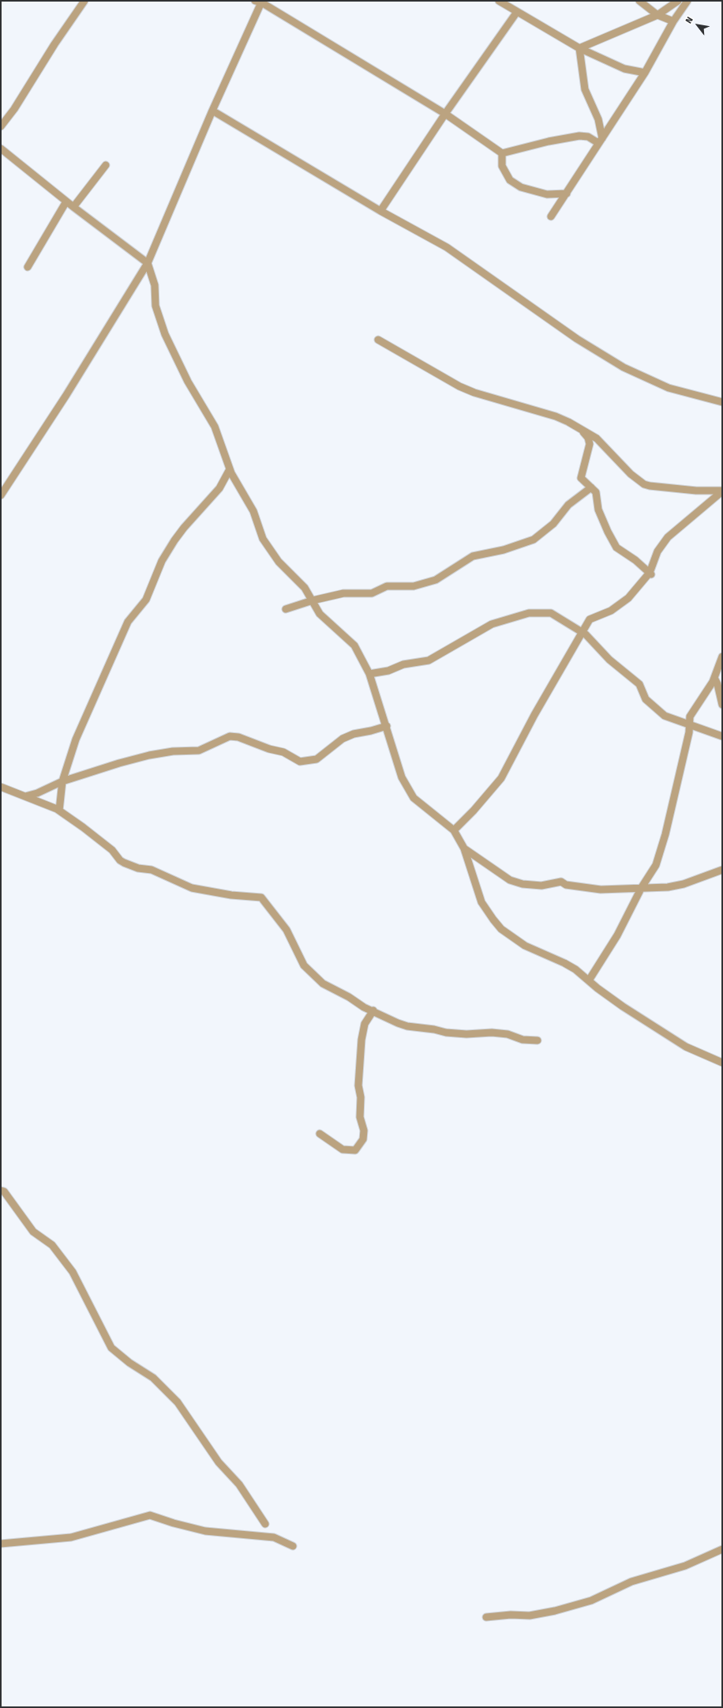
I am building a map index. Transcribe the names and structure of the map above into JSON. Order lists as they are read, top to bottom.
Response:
{
  "north": "top left"
}
